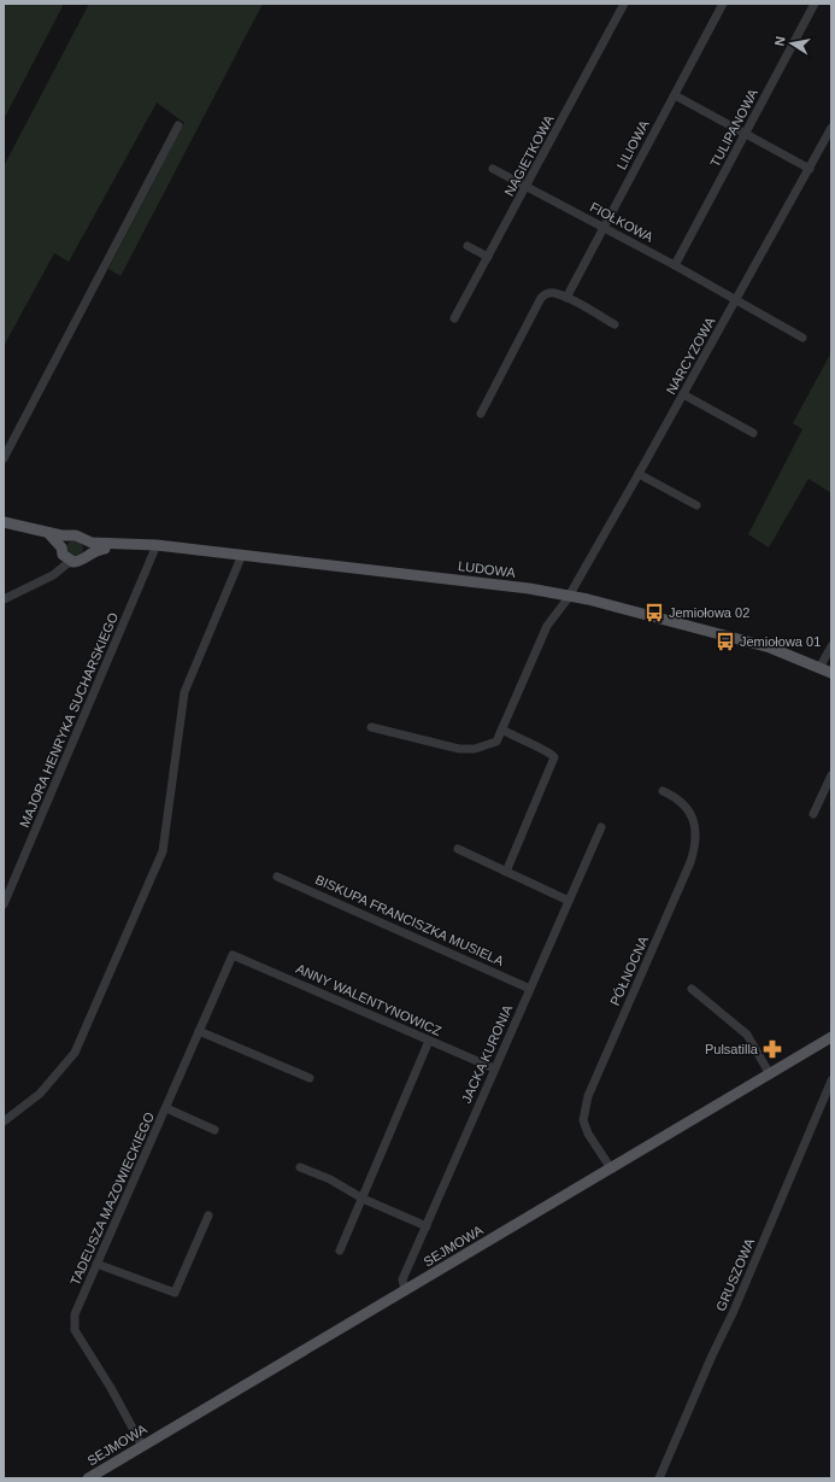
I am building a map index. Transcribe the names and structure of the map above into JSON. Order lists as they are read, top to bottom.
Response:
{
  "streets": {
    "main road": ["LUDOWA", "SEJMOWA"],
    "street": [
      "TULIPANOWA",
      "LILIOWA",
      "NAGIETKOWA",
      "FIOŁKOWA",
      "NARCYZOWA",
      "MAJORA HENRYKA SUCHARSKIEGO",
      "BISKUPA FRANCISZKA MUSIELA",
      "PÓŁNOCNA",
      "ANNY WALENTYNOWICZ",
      "JACKA KURONIA",
      "TADEUSZA MAZOWIECKIEGO",
      "GRUSZOWA"
    ]
  },
  "crossings": [
    ["TULIPANOWA", "FIOŁKOWA"],
    ["LILIOWA", "FIOŁKOWA"],
    ["NAGIETKOWA", "FIOŁKOWA"],
    ["FIOŁKOWA", "NARCYZOWA"],
    ["NARCYZOWA", "LUDOWA"],
    ["LUDOWA", "MAJORA HENRYKA SUCHARSKIEGO"],
    ["BISKUPA FRANCISZKA MUSIELA", "JACKA KURONIA"],
    ["PÓŁNOCNA", "SEJMOWA"],
    ["ANNY WALENTYNOWICZ", "JACKA KURONIA"],
    ["ANNY WALENTYNOWICZ", "TADEUSZA MAZOWIECKIEGO"],
    ["JACKA KURONIA", "SEJMOWA"],
    ["TADEUSZA MAZOWIECKIEGO", "SEJMOWA"]
  ],
  "places": {
    "bus stop": ["Jemiołowa 02", "Jemiołowa 01"],
    "pharmacy": ["Pulsatilla"]
  },
  "north": "left"
}
